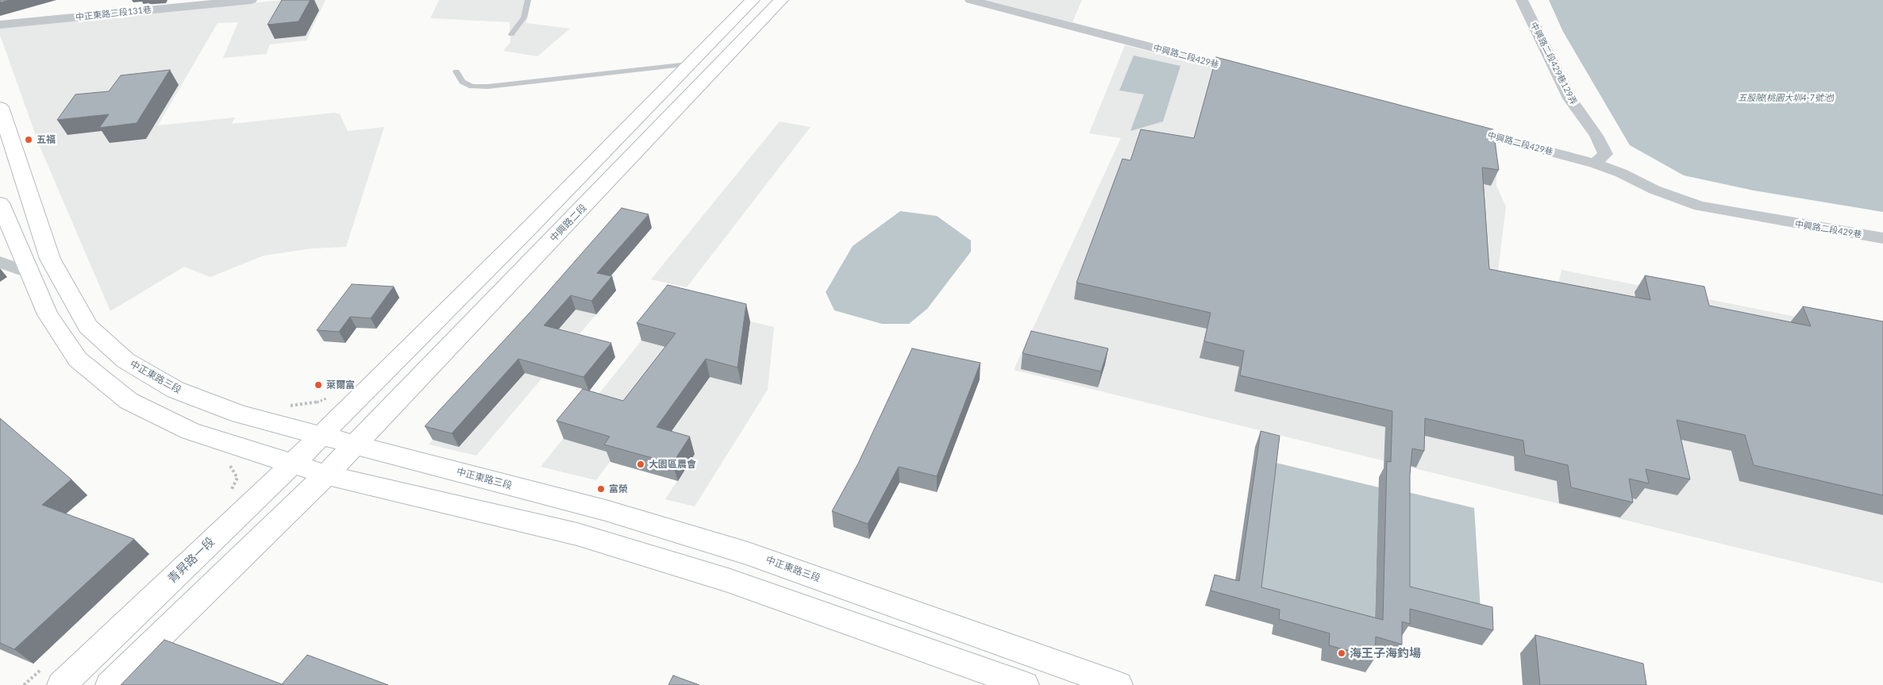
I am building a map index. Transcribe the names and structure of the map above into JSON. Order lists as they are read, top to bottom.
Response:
{
  "streets": {
    "main road": ["中興路二段", "中正東路三段", "青昇路一段"],
    "street": ["中正東路三段131巷", "中興路二段429巷", "中興路二段429巷129弄"]
  },
  "crossings": [
    ["中興路二段429巷", "中興路二段429巷129弄"],
    ["中興路二段", "中正東路三段"],
    ["中正東路三段", "青昇路一段"]
  ],
  "water": ["五股陂(桃園大圳4-7號池)"],
  "places": [
    "五福",
    "萊爾富",
    "大園區農會",
    "富榮",
    "海王子海釣場"
  ]
}
